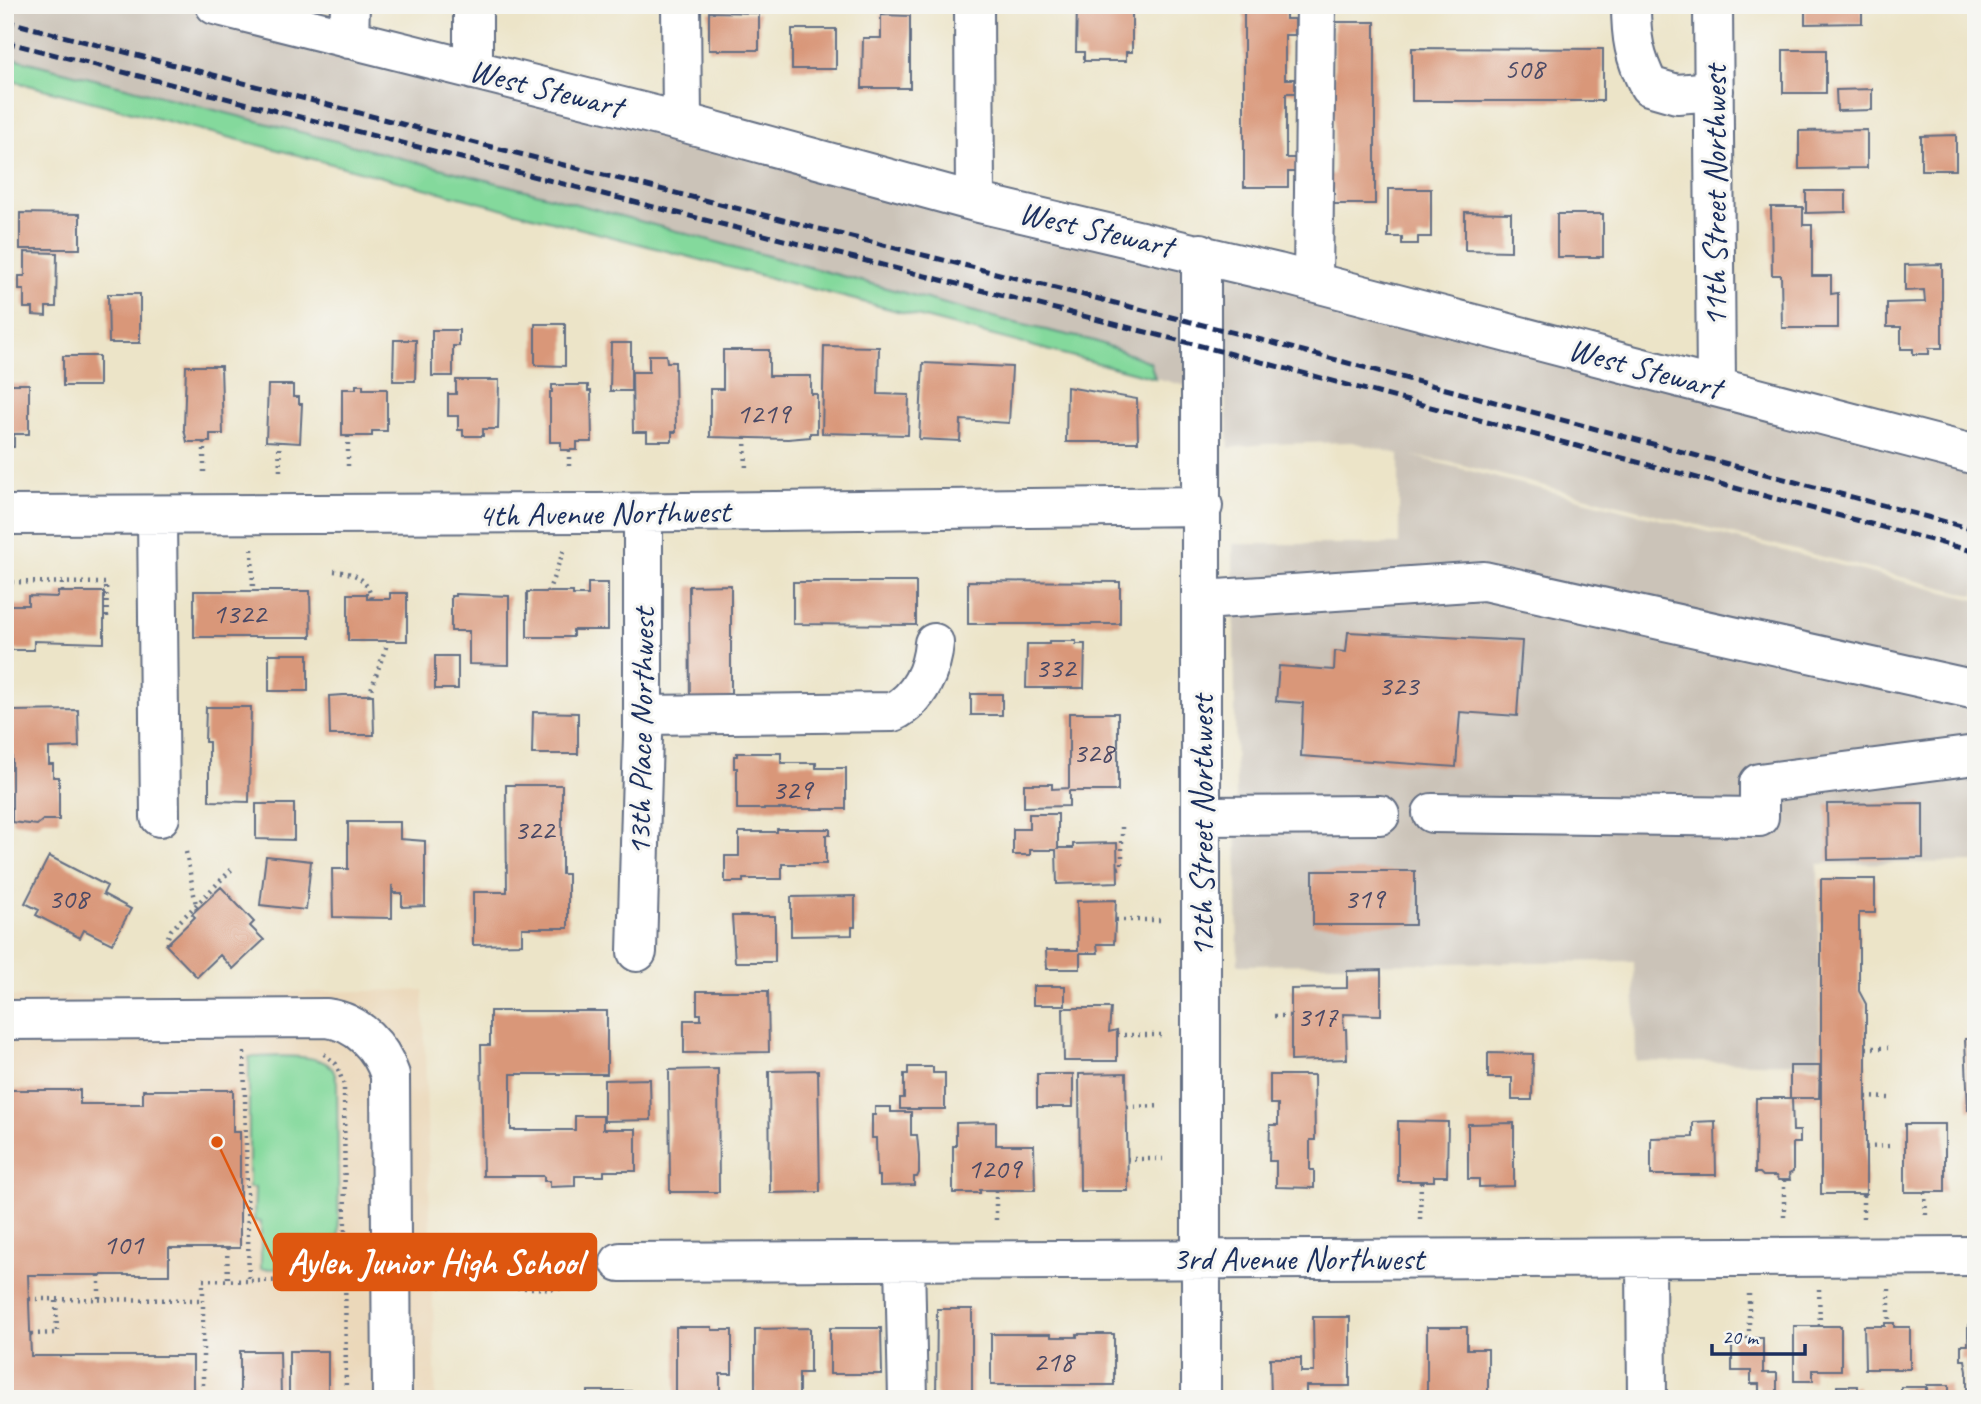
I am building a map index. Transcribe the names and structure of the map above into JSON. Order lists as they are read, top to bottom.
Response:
{
  "streets": {
    "street": [
      "West Stewart",
      "11th Street Northwest",
      "4th Avenue Northwest",
      "13th Place Northwest",
      "12th Street Northwest",
      "3rd Avenue Northwest"
    ]
  },
  "crossings": [
    ["West Stewart", "11th Street Northwest"],
    ["West Stewart", "12th Street Northwest"],
    ["4th Avenue Northwest", "13th Place Northwest"],
    ["4th Avenue Northwest", "12th Street Northwest"],
    ["12th Street Northwest", "3rd Avenue Northwest"]
  ],
  "places": ["Aylen Junior High School"],
  "house_numbers": [
    "508",
    "1219",
    "1322",
    "332",
    "323",
    "328",
    "329",
    "322",
    "308",
    "319",
    "317",
    "1209",
    "101",
    "218"
  ],
  "scale_bar": "20 m"
}
